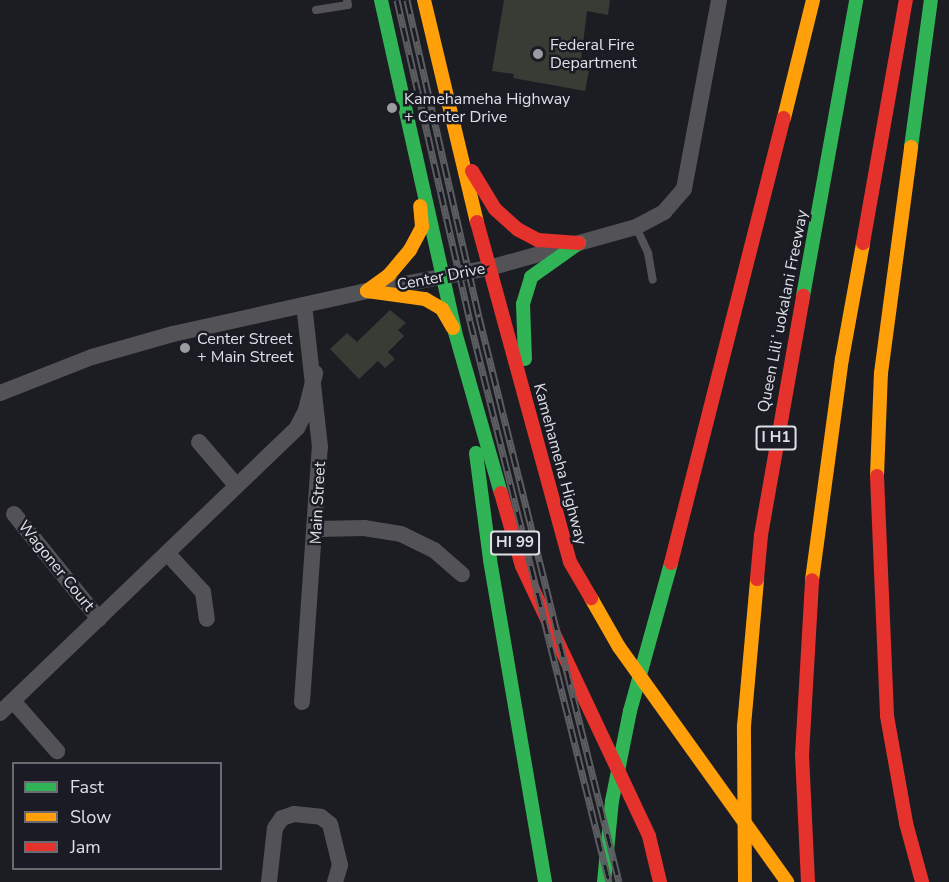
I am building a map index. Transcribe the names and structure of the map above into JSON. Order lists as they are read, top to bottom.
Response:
{
  "streets": {
    "main road": [
      "Queen Liliʻuokalani Freeway",
      "I H1",
      "Kamehameha Highway",
      "HI 99"
    ],
    "street": ["Center Drive", "Main Street", "Wagoner Court"]
  },
  "crossings": [
    ["Center Drive", "Kamehameha Highway"],
    ["Center Drive", "Main Street"],
    ["Center Drive", "HI 99"]
  ],
  "places": ["Federal Fire Department", "Kamehameha Highway + Center Drive", "Center Street + Main Street"],
  "legend": ["Fast", "Slow", "Jam"]
}
